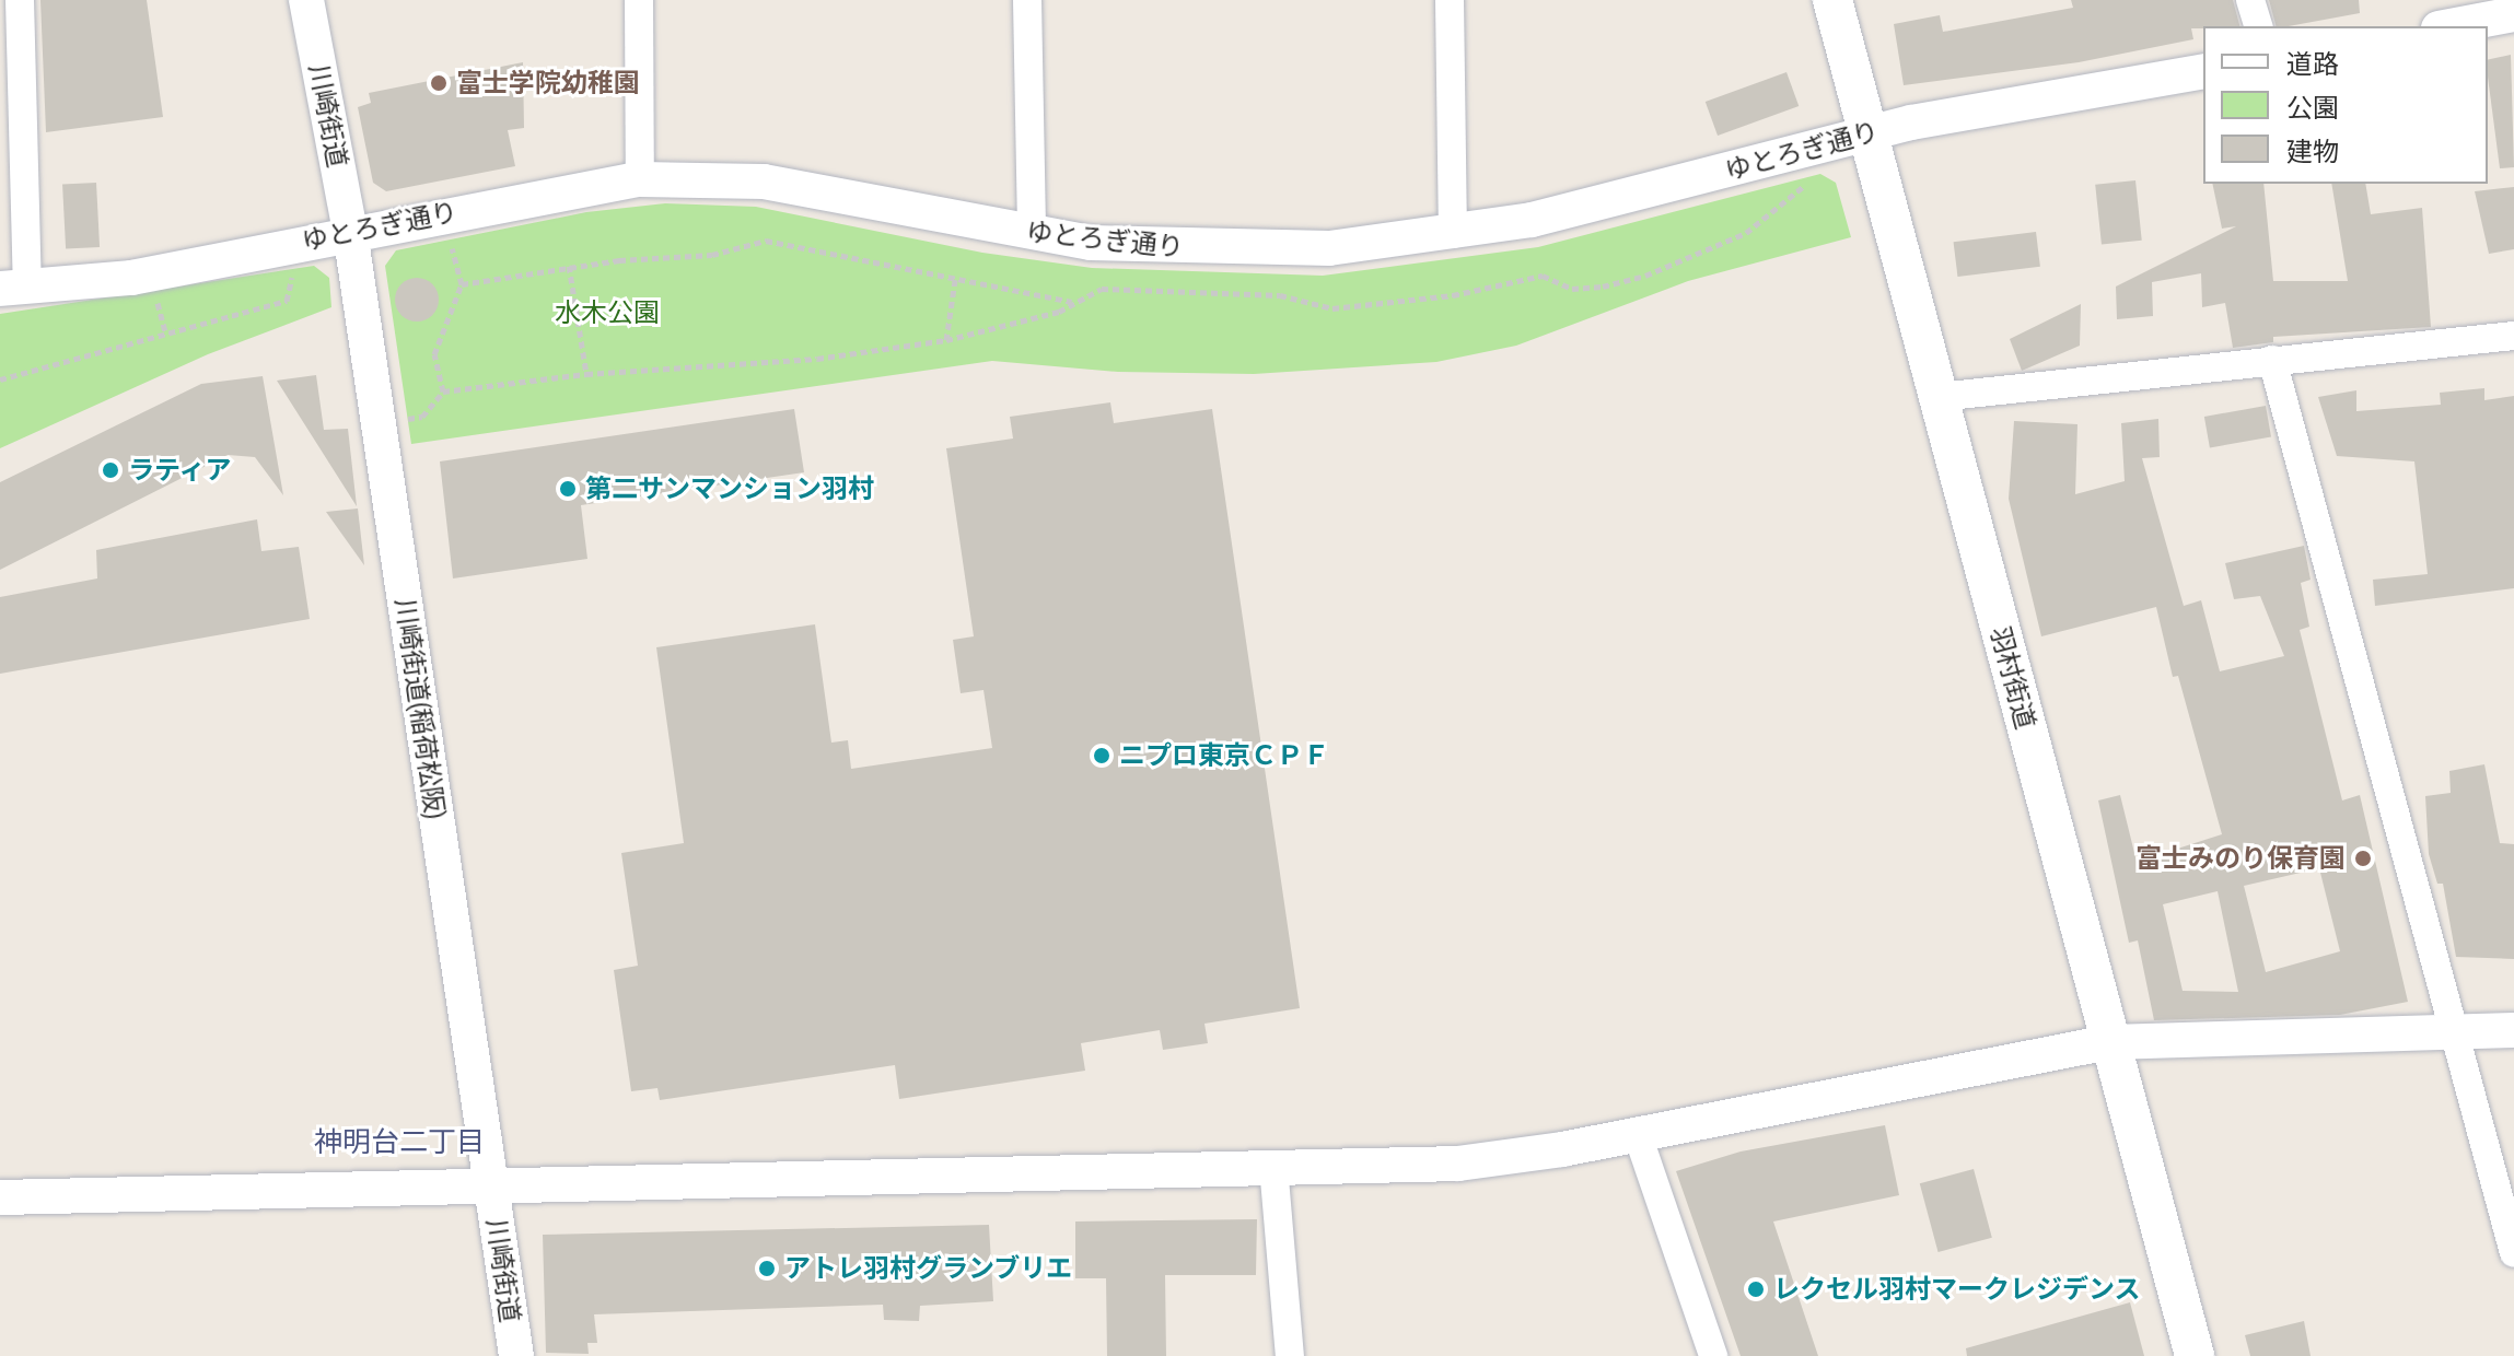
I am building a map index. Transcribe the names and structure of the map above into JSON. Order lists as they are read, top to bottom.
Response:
{
  "streets": {
    "main road": ["羽村街道"],
    "street": ["川崎街道", "ゆとろぎ通り", "川崎街道(稲荷松阪)"]
  },
  "crossings": [
    ["川崎街道", "ゆとろぎ通り"],
    ["川崎街道", "川崎街道(稲荷松阪)"],
    ["ゆとろぎ通り", "羽村街道"],
    ["ゆとろぎ通り", "川崎街道(稲荷松阪)"]
  ],
  "districts": ["神明台二丁目"],
  "parks": ["水木公園"],
  "places": [
    "富士学院幼稚園",
    "ラティア",
    "第二サンマンション羽村",
    "ニプロ東京ＣＰＦ",
    "富士みのり保育園",
    "アトレ羽村グランブリエ",
    "レクセル羽村マークレジデンス"
  ],
  "legend": ["道路", "公園", "建物"]
}
